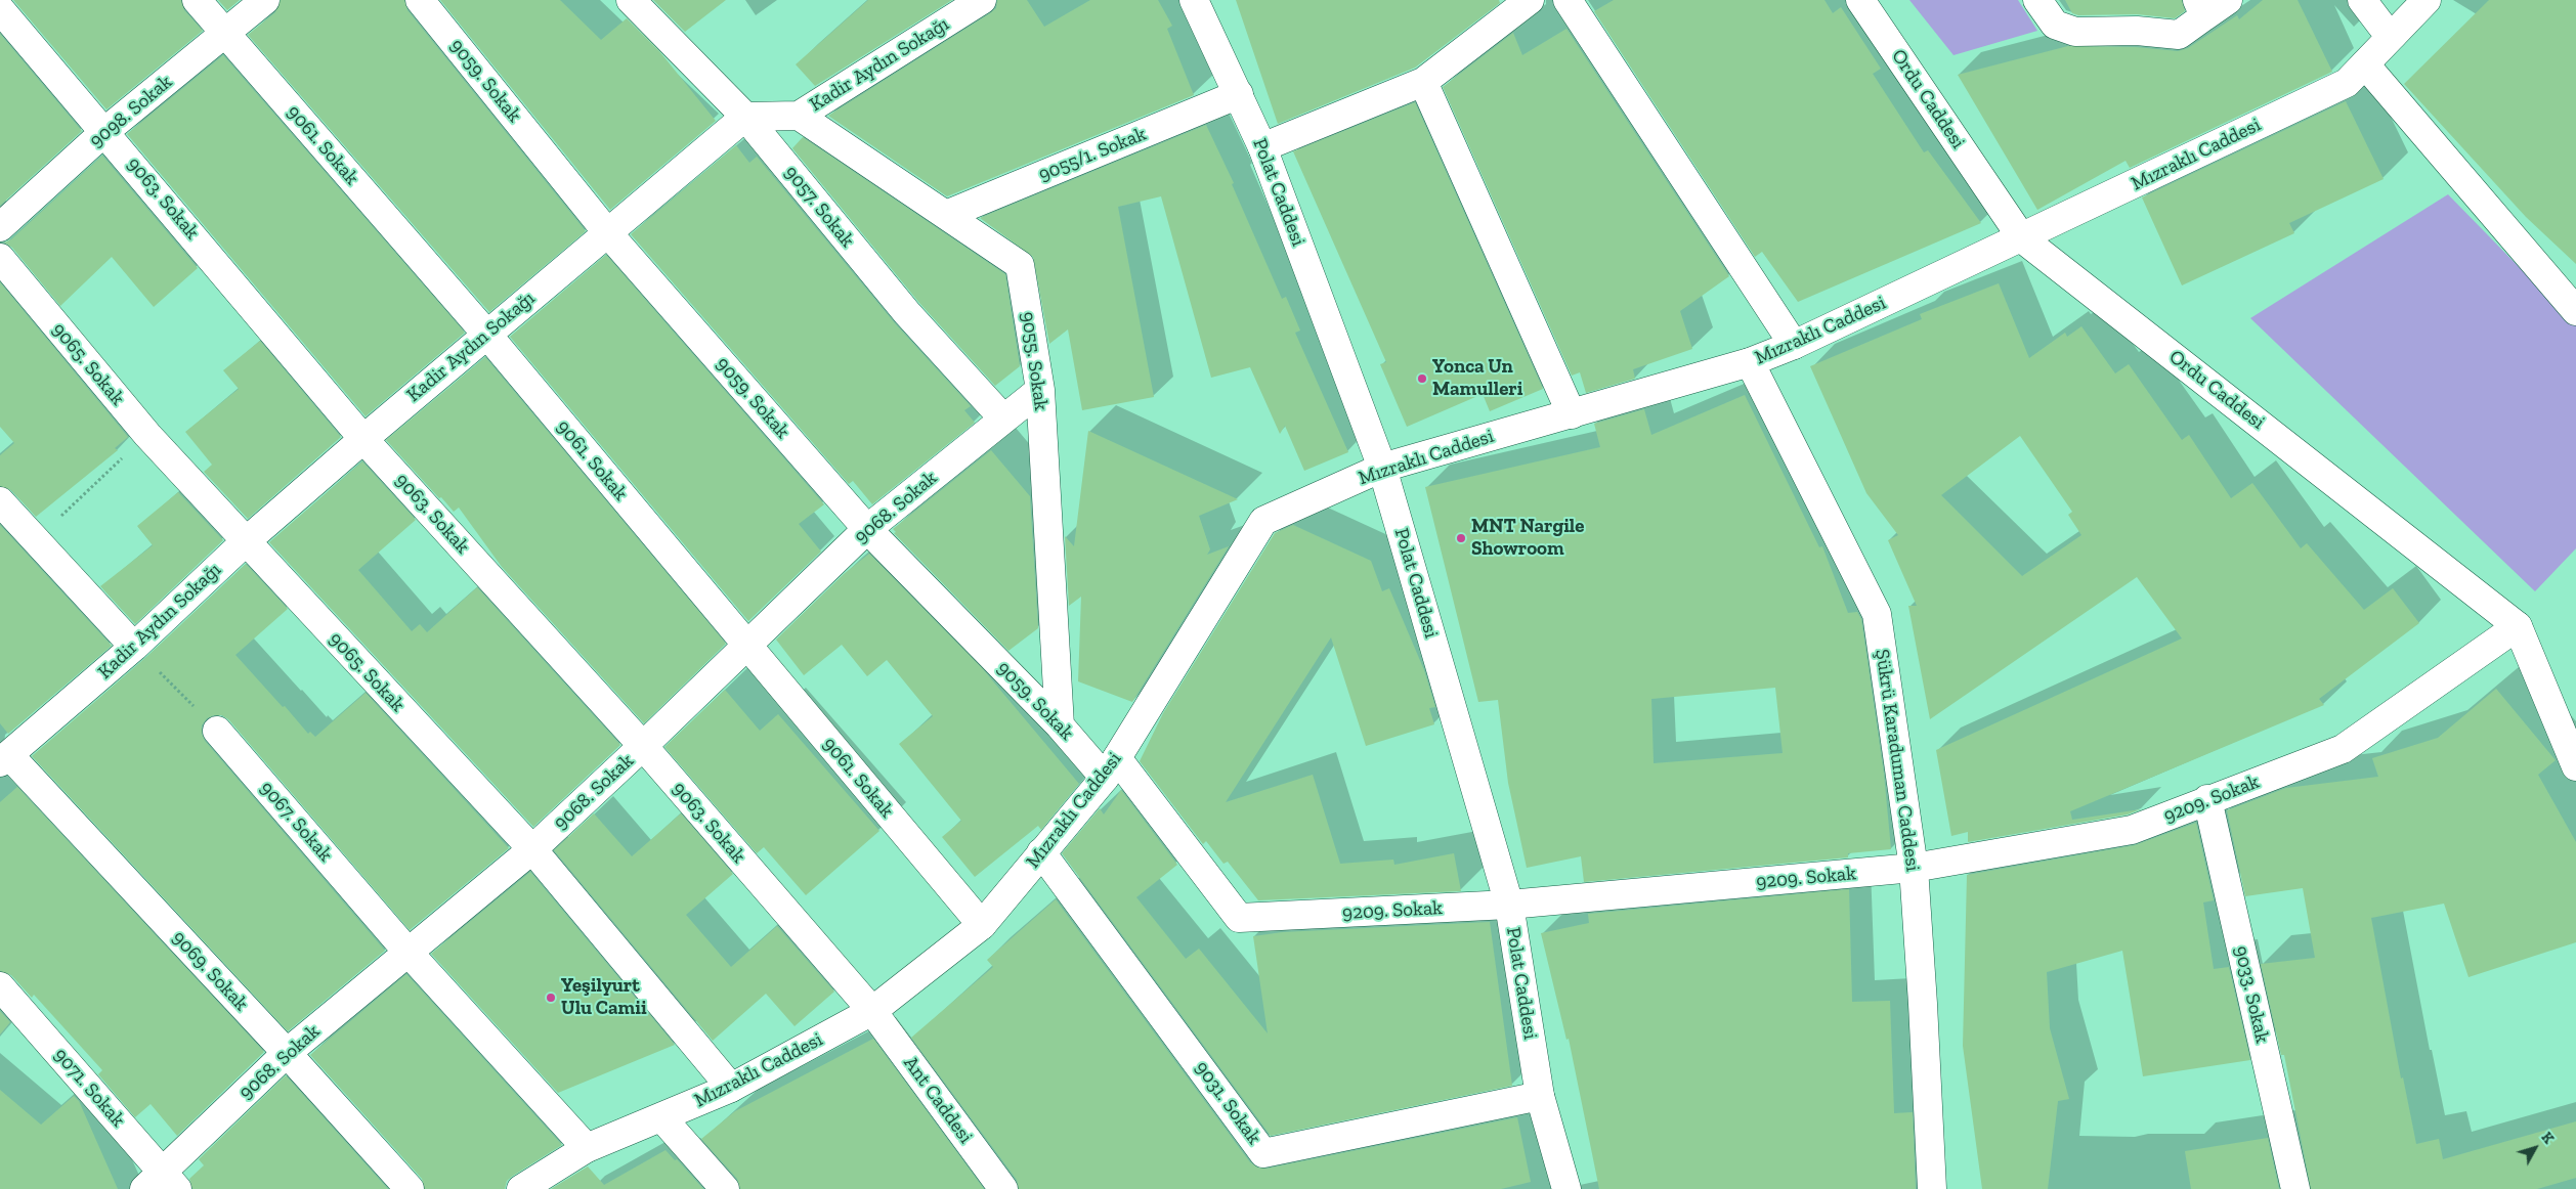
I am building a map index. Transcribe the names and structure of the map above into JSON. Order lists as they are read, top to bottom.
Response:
{
  "streets": {
    "street": [
      "Kadir Aydın Sokağı",
      "9059. Sokak",
      "Ordu Caddesi",
      "9098. Sokak",
      "9061. Sokak",
      "9055/1. Sokak",
      "Mızraklı Caddesi",
      "Polat Caddesi",
      "9063. Sokak",
      "9057. Sokak",
      "9055. Sokak",
      "9065. Sokak",
      "9068. Sokak",
      "Şükrü Karaduman Caddesi",
      "9209. Sokak",
      "9067. Sokak",
      "9069. Sokak",
      "9033. Sokak",
      "9071. Sokak",
      "Ant Caddesi",
      "9031. Sokak"
    ]
  },
  "crossings": [
    ["Kadir Aydın Sokağı", "9059. Sokak"],
    ["Kadir Aydın Sokağı", "9061. Sokak"],
    ["Kadir Aydın Sokağı", "9063. Sokak"],
    ["Kadir Aydın Sokağı", "9057. Sokak"],
    ["Kadir Aydın Sokağı", "9055. Sokak"],
    ["Kadir Aydın Sokağı", "9065. Sokak"],
    ["Kadir Aydın Sokağı", "9069. Sokak"],
    ["9059. Sokak", "Mızraklı Caddesi"],
    ["9059. Sokak", "9055. Sokak"],
    ["9059. Sokak", "9068. Sokak"],
    ["9059. Sokak", "9209. Sokak"],
    ["Ordu Caddesi", "Mızraklı Caddesi"],
    ["Ordu Caddesi", "9209. Sokak"],
    ["9098. Sokak", "9061. Sokak"],
    ["9098. Sokak", "9063. Sokak"],
    ["9061. Sokak", "Mızraklı Caddesi"],
    ["9061. Sokak", "9068. Sokak"],
    ["9055/1. Sokak", "Polat Caddesi"],
    ["9055/1. Sokak", "9055. Sokak"],
    ["Mızraklı Caddesi", "Polat Caddesi"],
    ["Mızraklı Caddesi", "9063. Sokak"],
    ["Mızraklı Caddesi", "9065. Sokak"],
    ["Mızraklı Caddesi", "Şükrü Karaduman Caddesi"],
    ["Mızraklı Caddesi", "9209. Sokak"],
    ["Mızraklı Caddesi", "9067. Sokak"],
    ["Mızraklı Caddesi", "Ant Caddesi"],
    ["Mızraklı Caddesi", "9031. Sokak"],
    ["Polat Caddesi", "9209. Sokak"],
    ["Polat Caddesi", "9031. Sokak"],
    ["9063. Sokak", "9068. Sokak"],
    ["9063. Sokak", "Ant Caddesi"],
    ["9057. Sokak", "9068. Sokak"],
    ["9055. Sokak", "9068. Sokak"],
    ["9065. Sokak", "9068. Sokak"],
    ["9068. Sokak", "9067. Sokak"],
    ["9068. Sokak", "9069. Sokak"],
    ["9068. Sokak", "9071. Sokak"],
    ["Şükrü Karaduman Caddesi", "9209. Sokak"],
    ["9209. Sokak", "9033. Sokak"]
  ],
  "places": ["Yonca Un Mamulleri", "MNT Nargile Showroom", "Yeşilyurt Ulu Camii"],
  "north": "top right"
}
